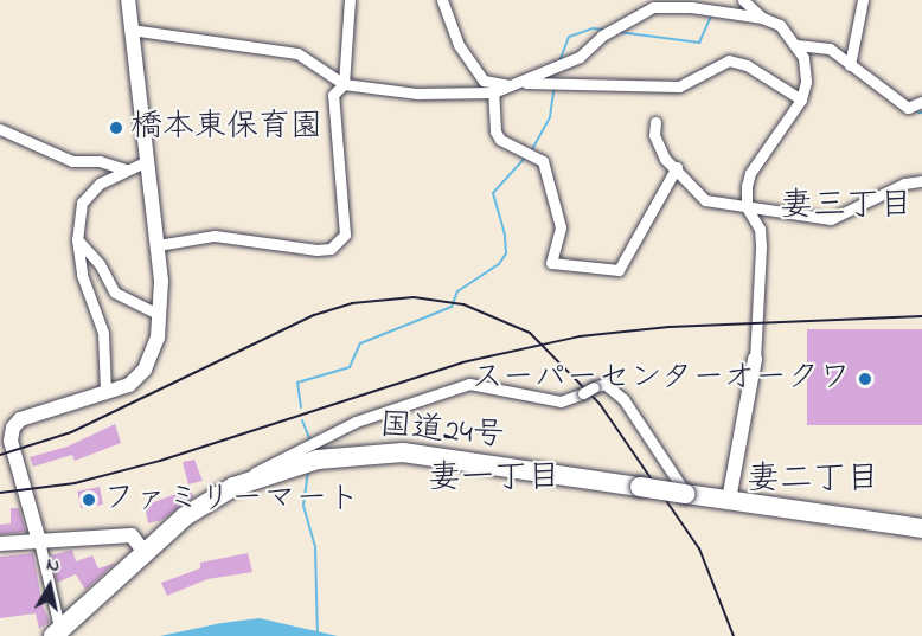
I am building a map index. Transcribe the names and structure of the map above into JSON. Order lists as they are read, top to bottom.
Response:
{
  "streets": {
    "highway": ["国道24号"]
  },
  "districts": ["妻三丁目", "妻一丁目", "妻二丁目"],
  "places": ["橋本東保育園", "スーパーセンターオークワ", "ファミリーマート"],
  "north": "top"
}
